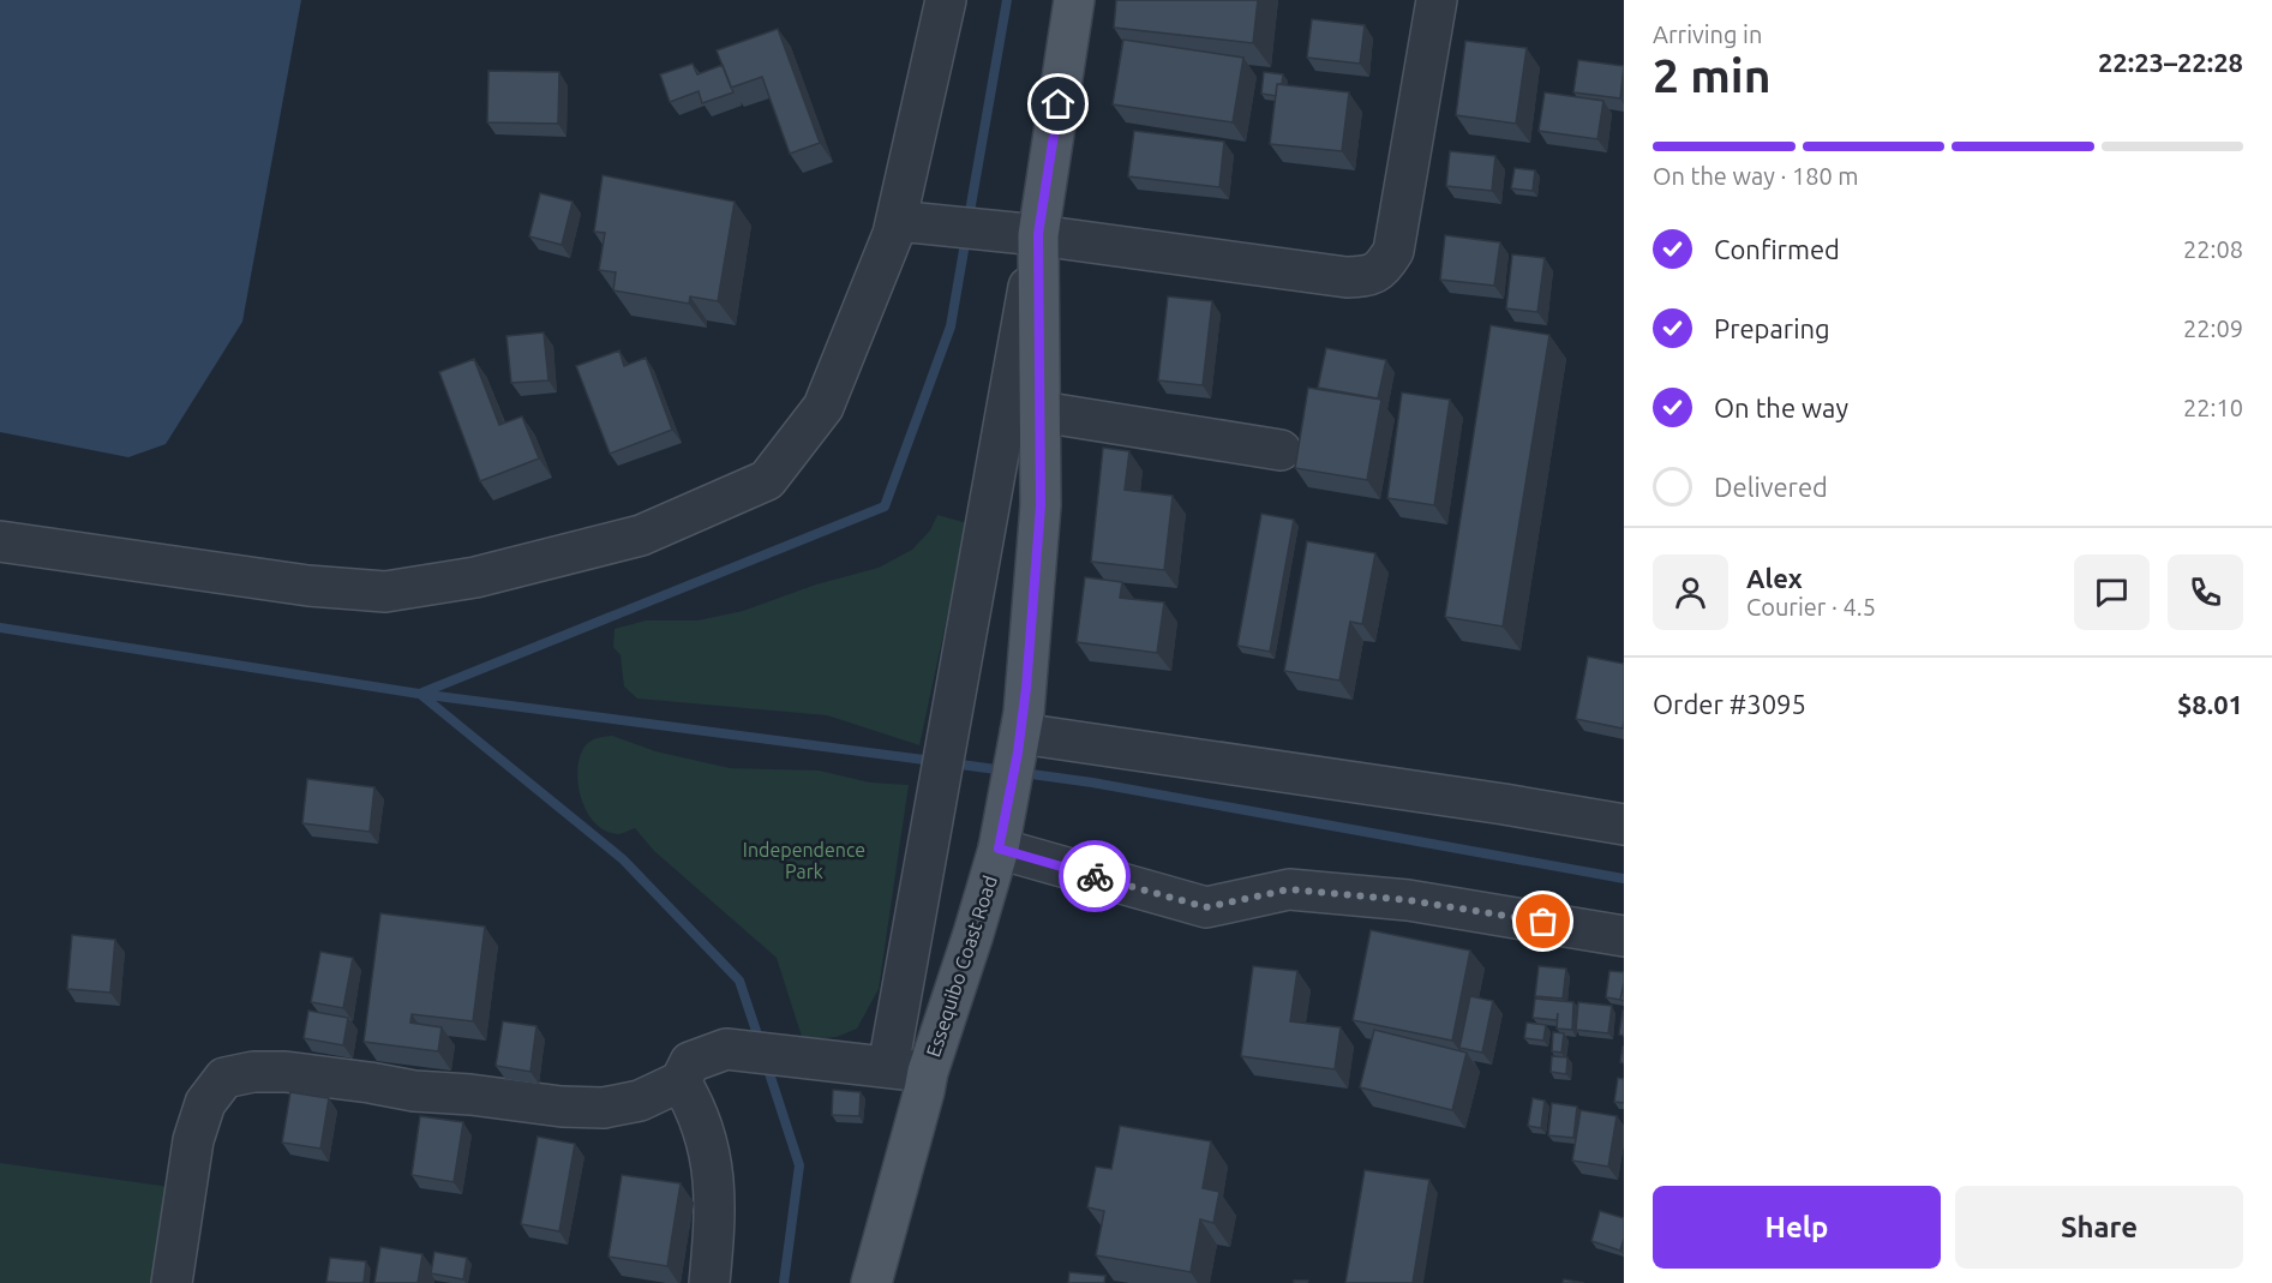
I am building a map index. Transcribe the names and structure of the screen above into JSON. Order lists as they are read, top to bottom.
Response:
{
  "streets": {
    "main road": ["Essequibo Coast Road"]
  },
  "parks": ["Independence Park"],
  "page": {
    "heading": ["2 min", "Arriving in", "22:23–22:28"],
    "panel": [
      "Alex",
      "Courier · 4.5",
      "Order #3095",
      "$8.01"
    ],
    "bar": "On the way · 180 m",
    "list": [
      ["Confirmed", "22:08"],
      ["Preparing", "22:09"],
      ["On the way", "22:10"],
      "Delivered"
    ],
    "buttons": ["Help", "Share"]
  }
}
